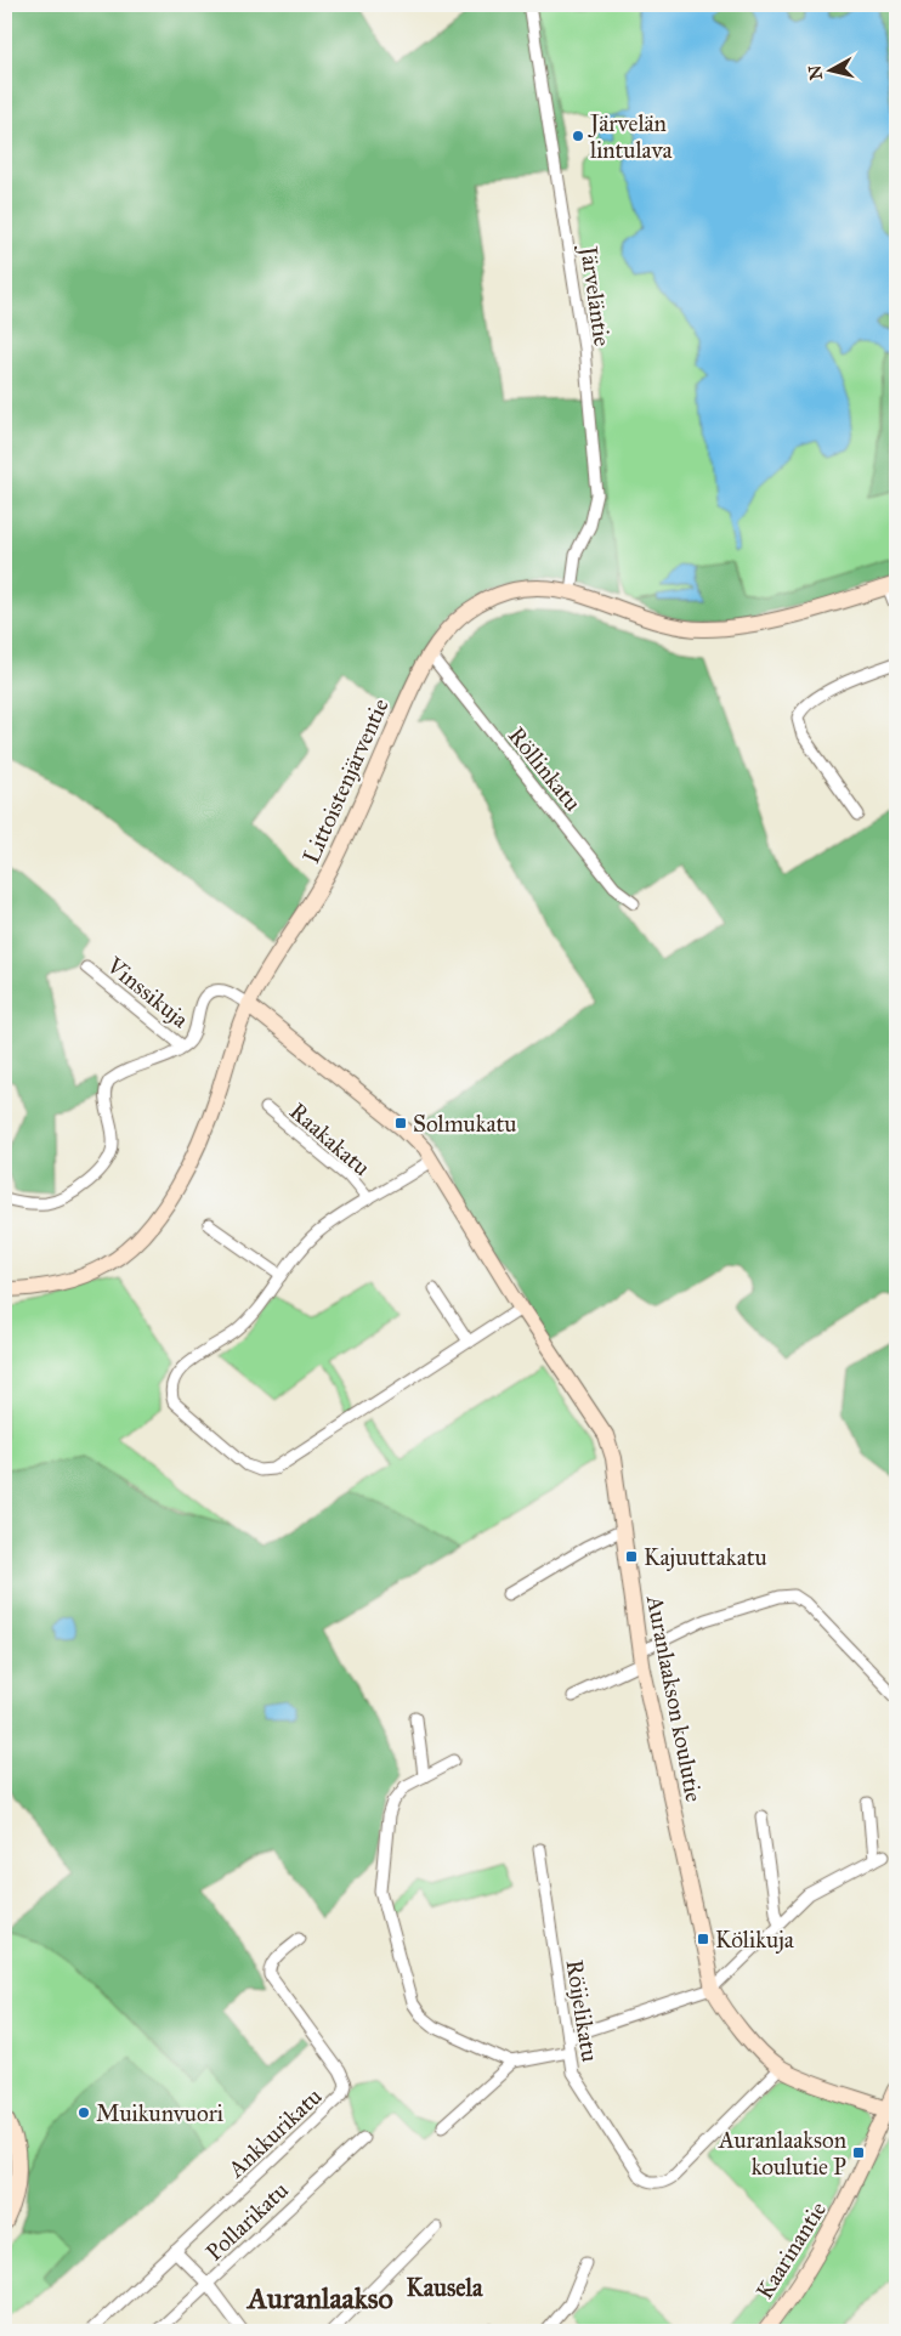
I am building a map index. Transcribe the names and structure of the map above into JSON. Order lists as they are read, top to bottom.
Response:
{
  "streets": {
    "street": [
      "Järveläntie",
      "Röllinkatu",
      "Littoistenjärventie",
      "Vinssikuja",
      "Raakakatu",
      "Auranlaakson koulutie",
      "Röijelikatu",
      "Ankkurikatu",
      "Pollarikatu",
      "Kaarinantie"
    ]
  },
  "crossings": [
    ["Järveläntie", "Littoistenjärventie"],
    ["Röllinkatu", "Littoistenjärventie"],
    ["Littoistenjärventie", "Auranlaakson koulutie"],
    ["Auranlaakson koulutie", "Röijelikatu"],
    ["Auranlaakson koulutie", "Kaarinantie"]
  ],
  "districts": ["Kausela", "Auranlaakso"],
  "places": {
    "other": ["Järvelän lintulava", "Muikunvuori"],
    "transit": [
      "Solmukatu",
      "Kajuuttakatu",
      "Kölikuja",
      "Auranlaakson koulutie P"
    ]
  },
  "north": "left"
}
